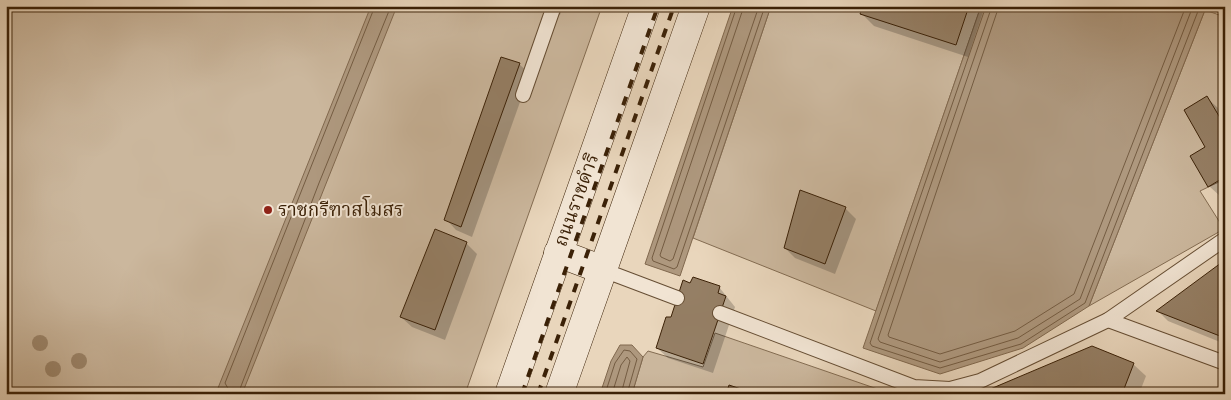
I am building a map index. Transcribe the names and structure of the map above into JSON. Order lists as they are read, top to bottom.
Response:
{
  "streets": {
    "main road": ["ถนนราชดำริ"]
  },
  "places": ["ราชกรีฑาสโมสร"]
}
